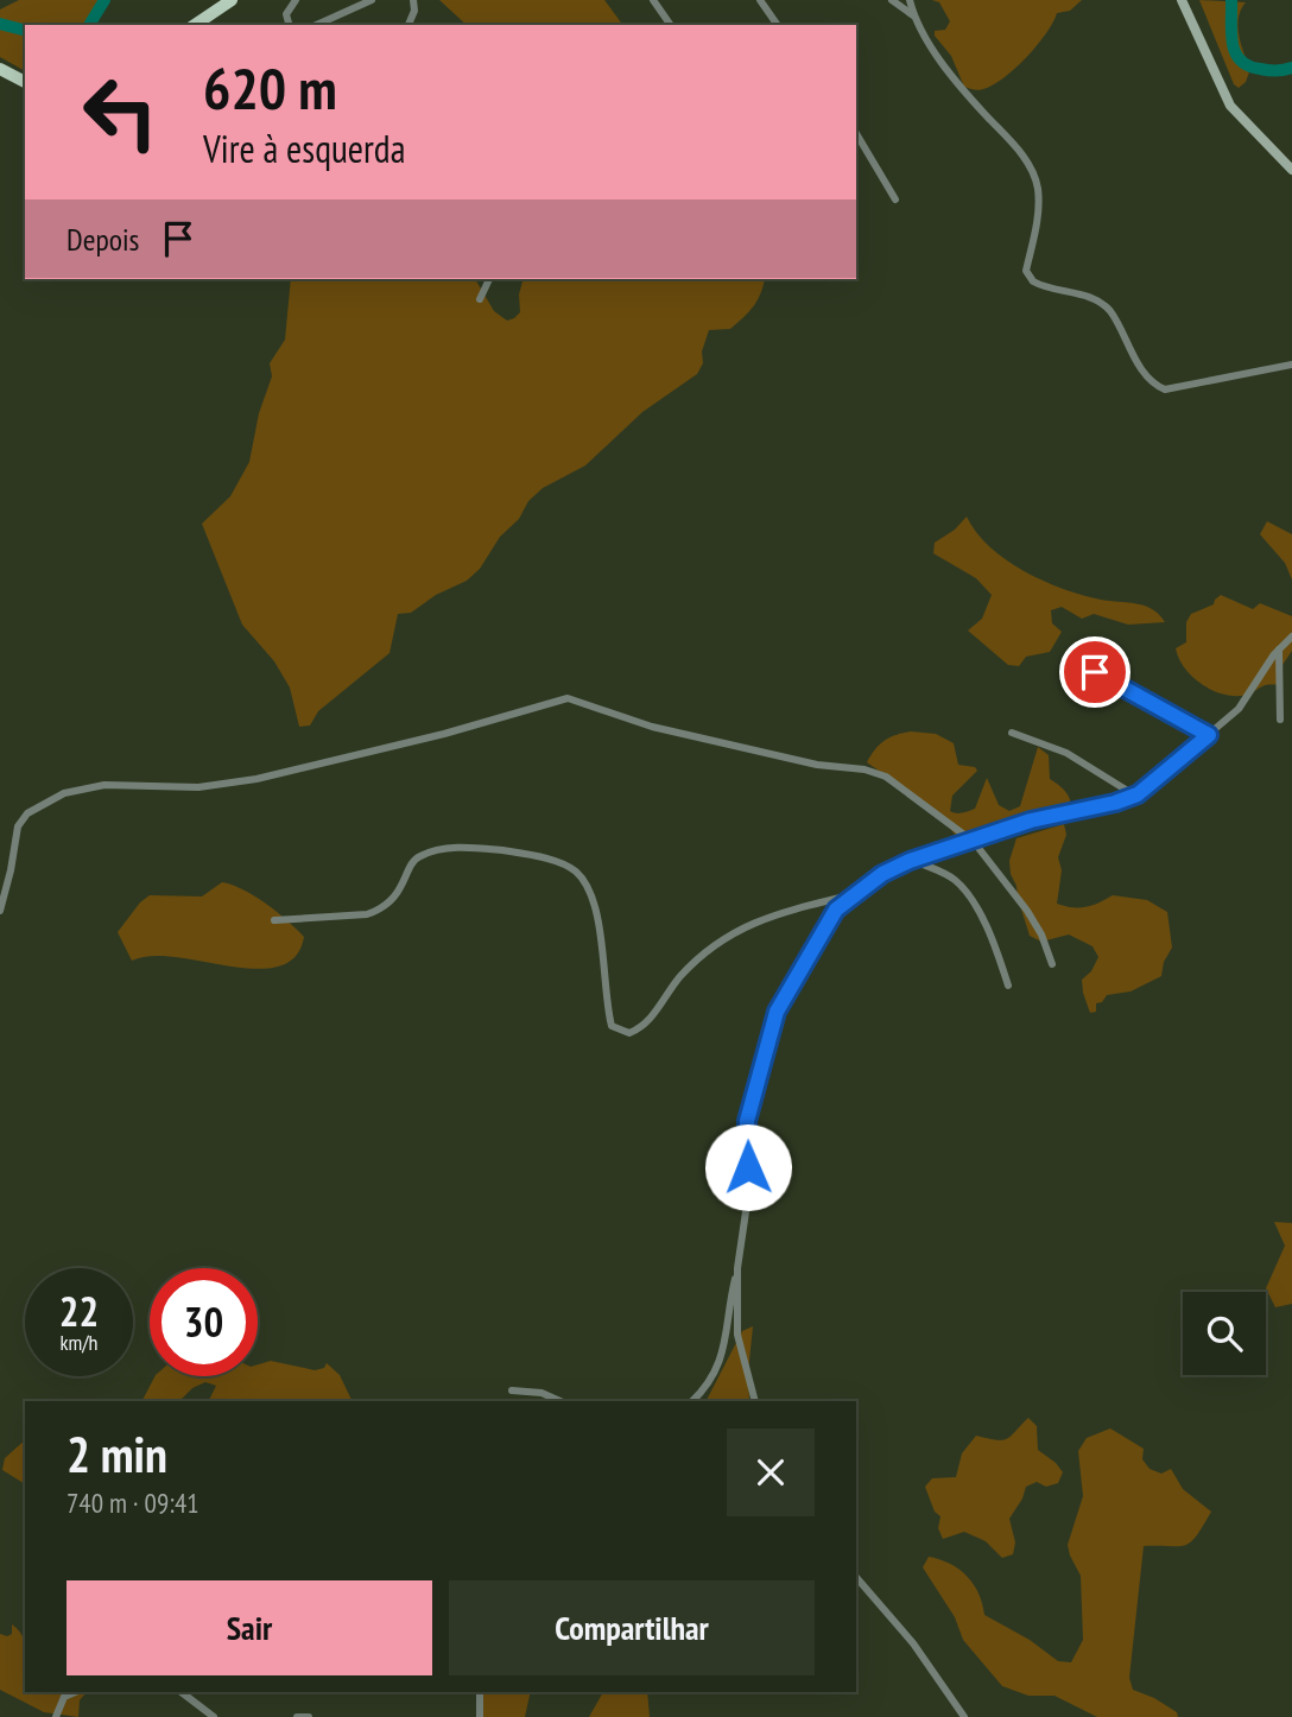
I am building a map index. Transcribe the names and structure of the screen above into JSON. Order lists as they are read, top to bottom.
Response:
{
  "page": {
    "turn": ["620 m", "Vire à esquerda"],
    "then": "Depois",
    "speed": "22 km/h",
    "limit": "30",
    "heading": ["2 min", "740 m · 09:41"],
    "buttons": ["Sair", "Compartilhar"]
  }
}
